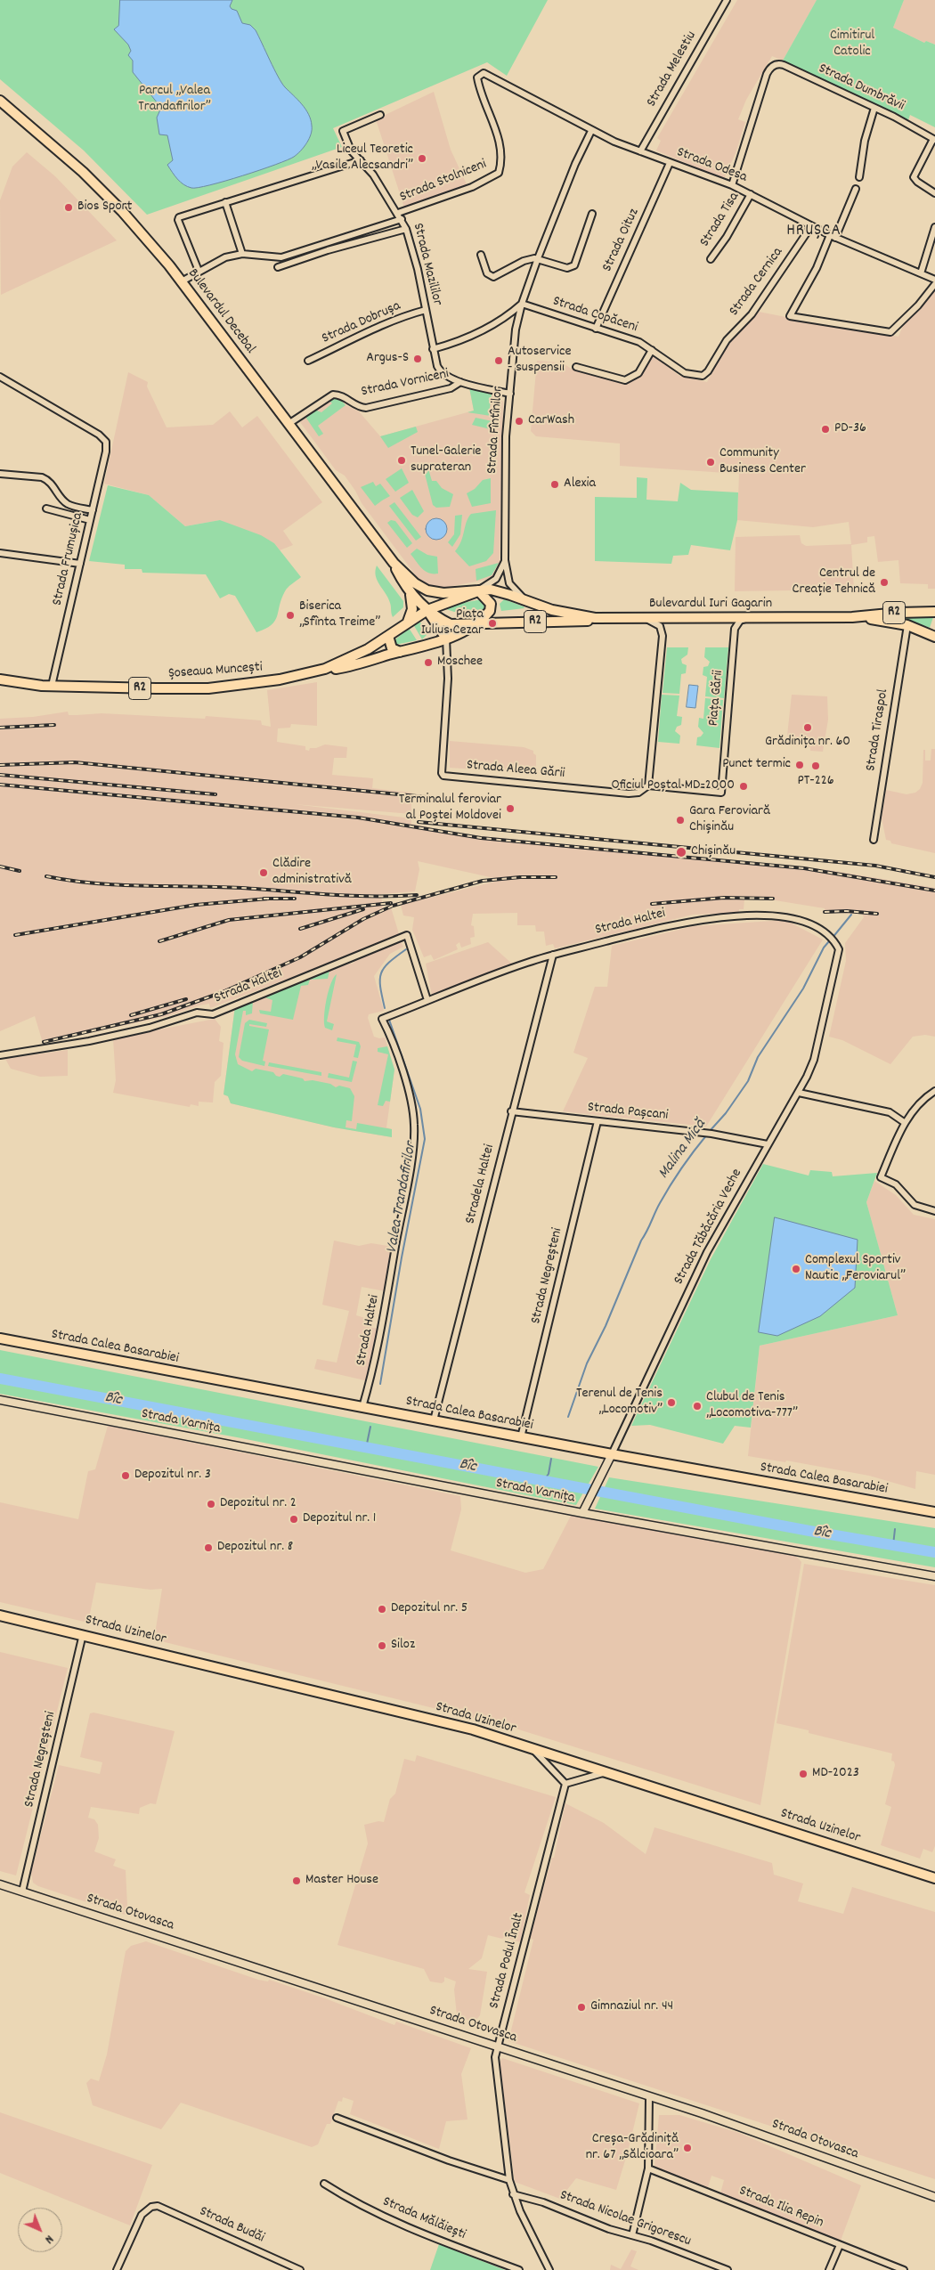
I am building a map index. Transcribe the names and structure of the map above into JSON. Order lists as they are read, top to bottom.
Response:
{
  "streets": {
    "main road": [
      "Bulevardul Decebal",
      "Bulevardul Iuri Gagarin",
      "R2",
      "Șoseaua Muncești",
      "Strada Calea Basarabiei",
      "Strada Uzinelor"
    ],
    "street": [
      "Strada Melestiu",
      "Strada Dumbrăvii",
      "Strada Odesa",
      "Strada Stolniceni",
      "Strada Tisa",
      "Strada Oituz",
      "Strada Mazililor",
      "Strada Cernica",
      "Strada Copăceni",
      "Strada Dobrușa",
      "Strada Vorniceni",
      "Strada Fîntînilor",
      "Strada Frumușica",
      "Piața Gării",
      "Strada Tiraspol",
      "Strada Aleea Gării",
      "Strada Haltei",
      "Strada Pașcani",
      "Stradela Haltei",
      "Strada Tăbăcăria Veche",
      "Strada Negreșteni",
      "Strada Varnița",
      "Strada Otovasca",
      "Strada Podul Înalt",
      "Strada Ilia Repin",
      "Strada Mălăiești",
      "Strada Nicolae Grigorescu",
      "Strada Budăi"
    ]
  },
  "crossings": [
    ["Strada Melestiu", "Strada Odesa"],
    ["Strada Dumbrăvii", "Strada Odesa"],
    ["Strada Odesa", "Strada Stolniceni"],
    ["Strada Odesa", "Strada Tisa"],
    ["Strada Odesa", "Strada Oituz"],
    ["Strada Odesa", "Strada Cernica"],
    ["Strada Odesa", "Strada Fîntînilor"],
    ["Strada Stolniceni", "Strada Mazililor"],
    ["Strada Oituz", "Strada Copăceni"],
    ["Strada Mazililor", "Strada Dobrușa"],
    ["Strada Mazililor", "Strada Vorniceni"],
    ["Strada Cernica", "Strada Copăceni"],
    ["Bulevardul Decebal", "Strada Vorniceni"],
    ["Bulevardul Decebal", "Strada Fîntînilor"],
    ["Bulevardul Decebal", "Bulevardul Iuri Gagarin"],
    ["Bulevardul Decebal", "R2"],
    ["Bulevardul Decebal", "Șoseaua Muncești"],
    ["Strada Copăceni", "Strada Fîntînilor"],
    ["Strada Vorniceni", "Strada Fîntînilor"],
    ["Strada Fîntînilor", "Bulevardul Iuri Gagarin"],
    ["Strada Fîntînilor", "R2"],
    ["Strada Frumușica", "Șoseaua Muncești"],
    ["Bulevardul Iuri Gagarin", "R2"],
    ["Bulevardul Iuri Gagarin", "Șoseaua Muncești"],
    ["Bulevardul Iuri Gagarin", "Piața Gării"],
    ["Bulevardul Iuri Gagarin", "Strada Tiraspol"],
    ["R2", "Șoseaua Muncești"],
    ["Șoseaua Muncești", "Strada Aleea Gării"],
    ["Piața Gării", "Strada Aleea Gării"],
    ["Strada Haltei", "Stradela Haltei"],
    ["Strada Haltei", "Strada Tăbăcăria Veche"],
    ["Strada Haltei", "Strada Calea Basarabiei"],
    ["Strada Pașcani", "Stradela Haltei"],
    ["Strada Pașcani", "Strada Tăbăcăria Veche"],
    ["Strada Pașcani", "Strada Negreșteni"],
    ["Stradela Haltei", "Strada Calea Basarabiei"],
    ["Strada Tăbăcăria Veche", "Strada Calea Basarabiei"],
    ["Strada Tăbăcăria Veche", "Strada Varnița"],
    ["Strada Negreșteni", "Strada Calea Basarabiei"],
    ["Strada Negreșteni", "Strada Uzinelor"],
    ["Strada Negreșteni", "Strada Otovasca"],
    ["Strada Otovasca", "Strada Podul Înalt"],
    ["Strada Podul Înalt", "Strada Nicolae Grigorescu"]
  ],
  "districts": ["HRUȘCA"],
  "water": ["Malina Mică", "Valea Trandafirilor", "Bîc"],
  "parks": ["Cimitirul Catolic", "Parcul „Valea Trandafirilor”"],
  "places": [
    "Liceul Teoretic „Vasile Alecsandri”",
    "Bios Sport",
    "Argus-S",
    "Autoservice - suspensii",
    "CarWash",
    "PD-36",
    "Tunel-Galerie suprateran",
    "Community Business Center",
    "Alexia",
    "Centrul de Creație Tehnică",
    "Biserica „Sfînta Treime”",
    "Piața Iulius Cezar",
    "Moschee",
    "Grădinița nr. 60",
    "Punct termic",
    "PT-226",
    "Oficiul Poștal MD-2000",
    "Terminalul feroviar al Poștei Moldovei",
    "Gara Feroviară Chișinău",
    "Chișinău",
    "Clădire administrativă",
    "Complexul Sportiv Nautic „Feroviarul”",
    "Terenul de Tenis „Locomotiv”",
    "Clubul de Tenis „Locomotiva-777”",
    "Depozitul nr. 3",
    "Depozitul nr. 2",
    "Depozitul nr. 1",
    "Depozitul nr. 8",
    "Depozitul nr. 5",
    "Siloz",
    "MD-2023",
    "Master House",
    "Gimnaziul nr. 44",
    "Creșa-Grădiniță nr. 67 „Sălcioara”"
  ],
  "north": "bottom right"
}
